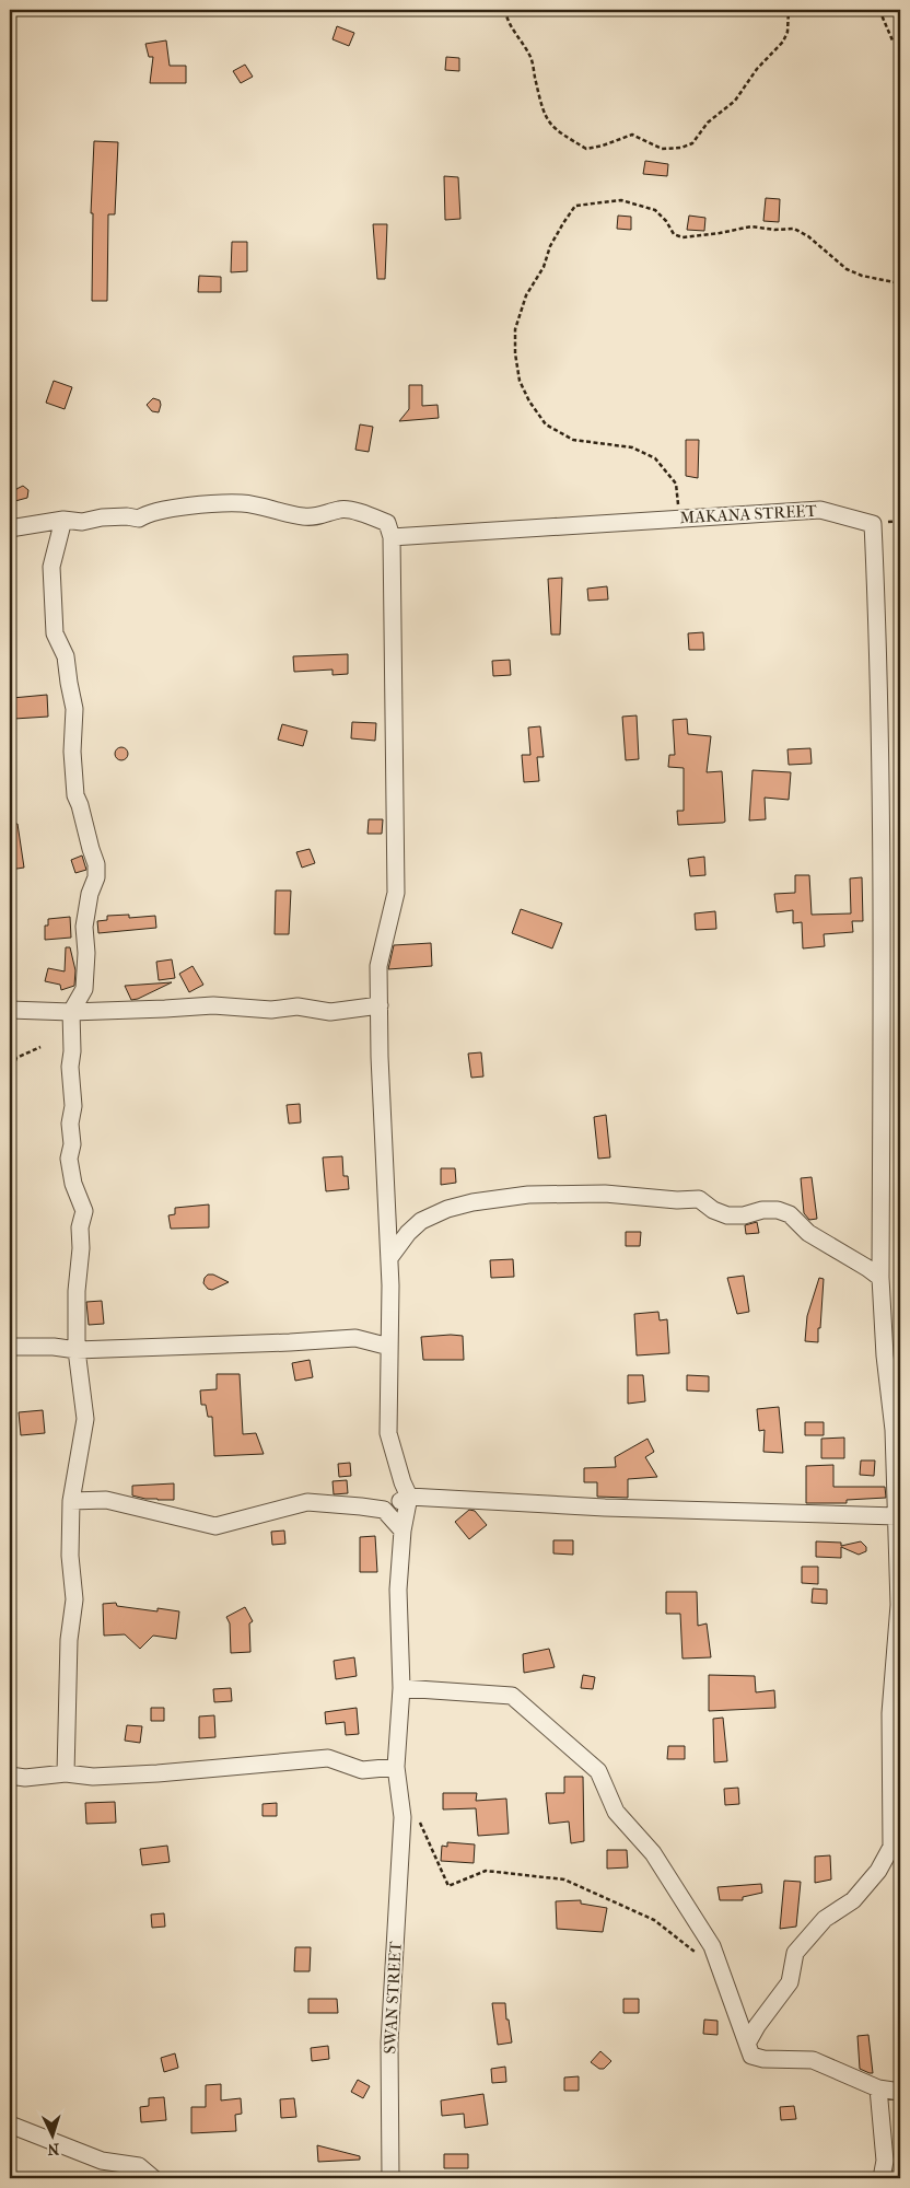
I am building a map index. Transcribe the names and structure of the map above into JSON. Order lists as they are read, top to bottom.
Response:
{
  "streets": {
    "street": ["MAKANA STREET", "SWAN STREET"]
  },
  "north": "bottom"
}
